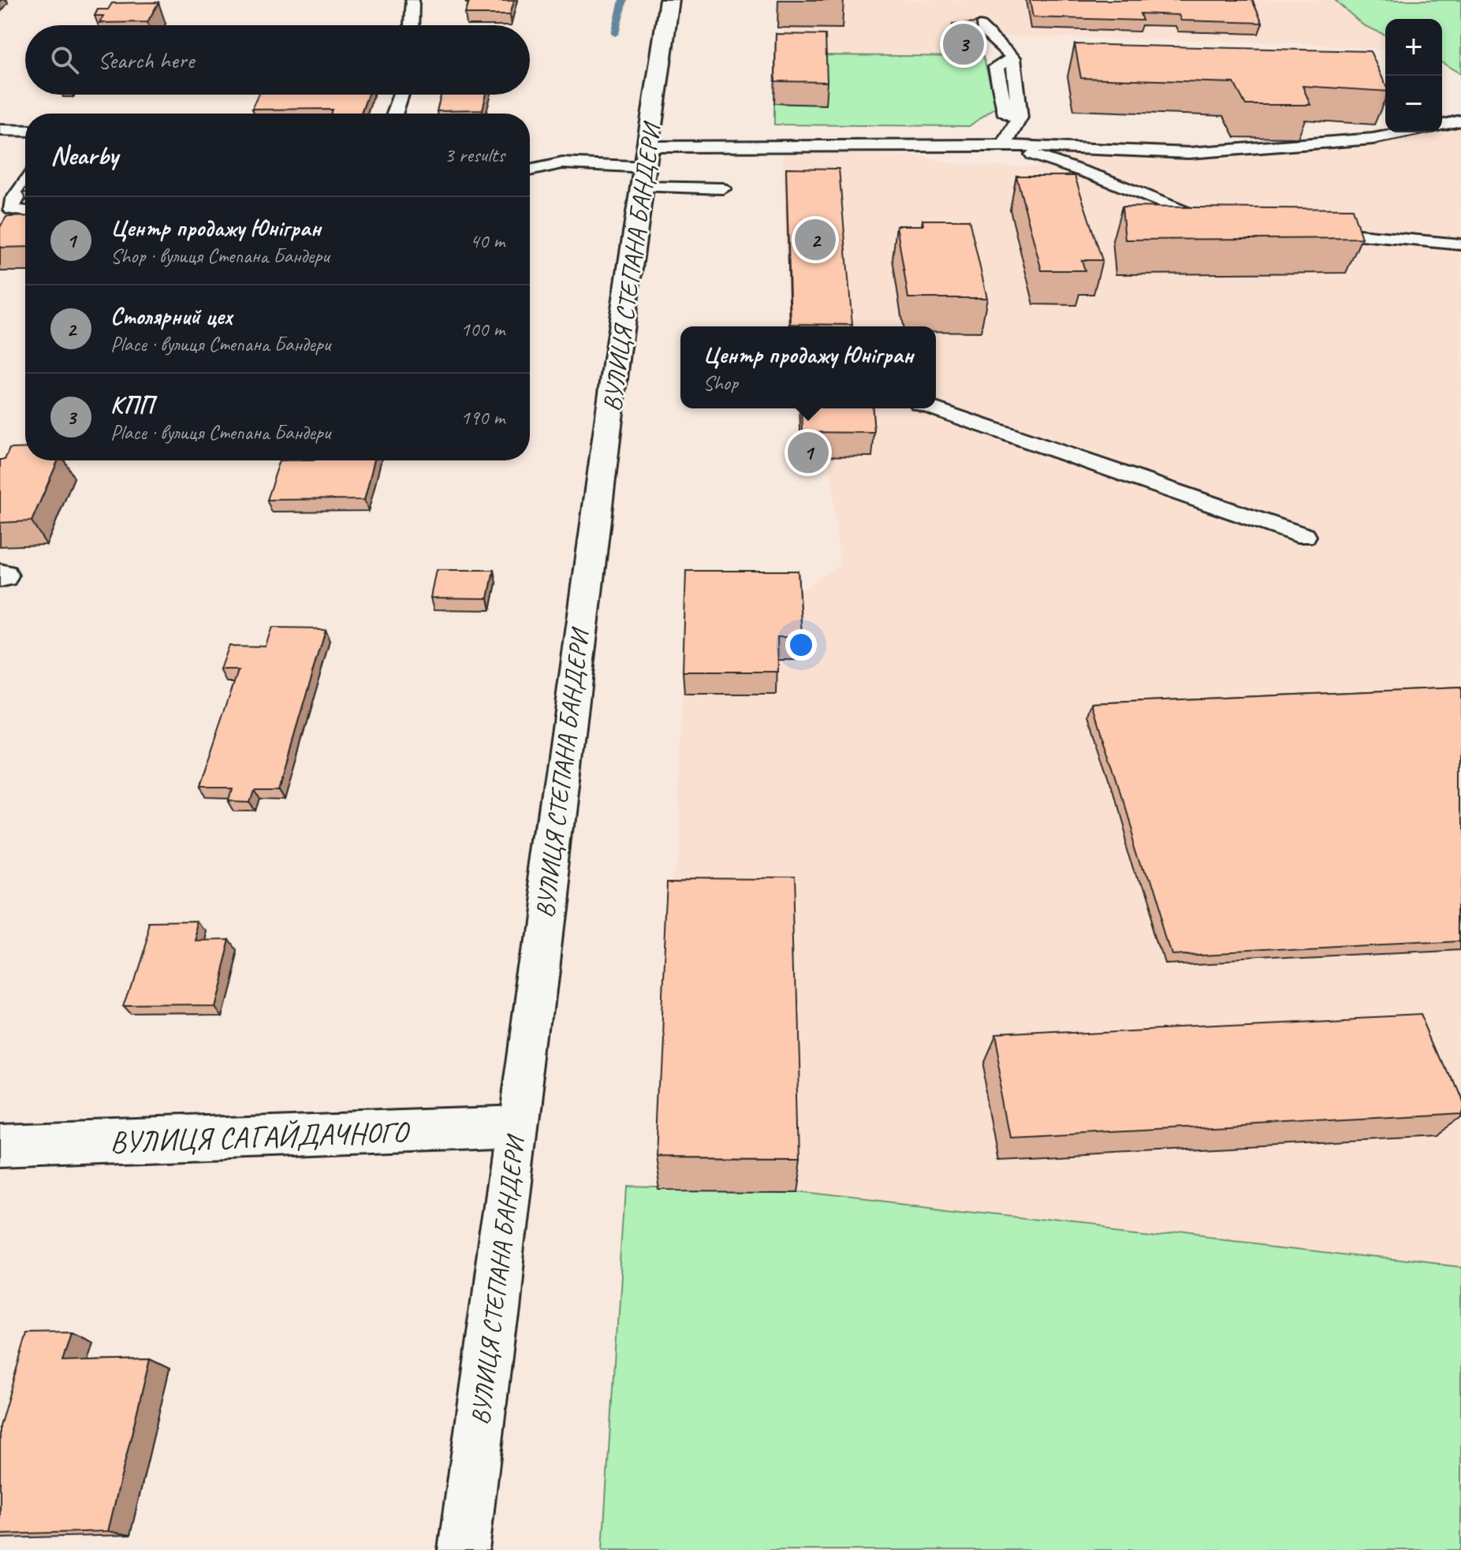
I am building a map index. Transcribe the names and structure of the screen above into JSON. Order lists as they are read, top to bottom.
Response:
{
  "streets": {
    "street": ["ВУЛИЦЯ СТЕПАНА БАНДЕРИ", "ВУЛИЦЯ САГАЙДАЧНОГО"]
  },
  "crossings": [
    ["ВУЛИЦЯ СТЕПАНА БАНДЕРИ", "ВУЛИЦЯ САГАЙДАЧНОГО"]
  ],
  "page": {
    "map_buttons": ["+", "−"],
    "pins": ["3", "2", "1"],
    "search": "Search here",
    "heading": ["Nearby", "3 results"],
    "list": [
      {
        "mark": "1",
        "name": "Центр продажу Юнігран",
        "note": "Shop · вулиця Степана Бандери",
        "value": "40 m"
      },
      {
        "mark": "2",
        "name": "Столярний цех",
        "note": "Place · вулиця Степана Бандери",
        "value": "100 m"
      },
      {
        "mark": "3",
        "name": "КПП",
        "note": "Place · вулиця Степана Бандери",
        "value": "190 m"
      }
    ],
    "popup": ["Центр продажу Юнігран", "Shop"]
  }
}
